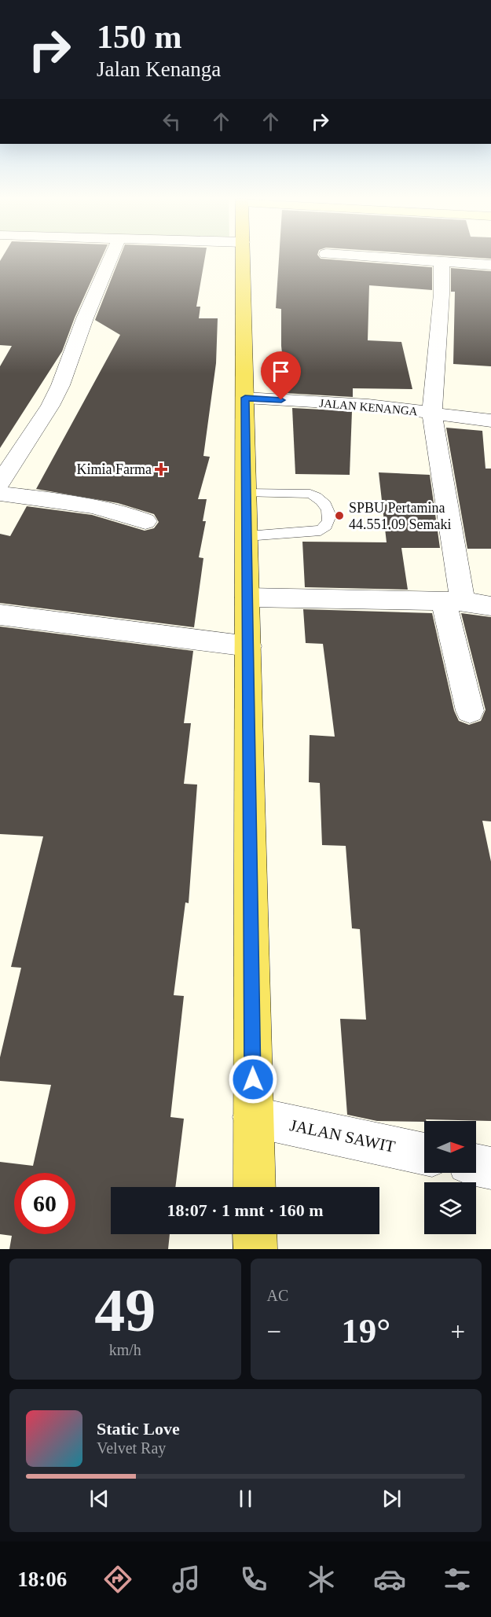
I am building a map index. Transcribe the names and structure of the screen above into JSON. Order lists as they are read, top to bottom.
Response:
{
  "streets": {
    "street": ["JALAN KENANGA", "JALAN SAWIT"]
  },
  "places": {
    "health": ["Kimia Farma"],
    "other": ["SPBU Pertamina 44.551.09 Semaki"]
  },
  "north": "right",
  "page": {
    "turn": ["150 m", "Jalan Kenanga"],
    "limit": "60",
    "trip": "18:07 · 1 mnt · 160 m",
    "tile": [
      ["49", "km/h"],
      "AC"
    ],
    "heat": ["−", "19°", "+"],
    "song": ["Static Love", "Velvet Ray"],
    "tabs": "18:06"
  }
}
